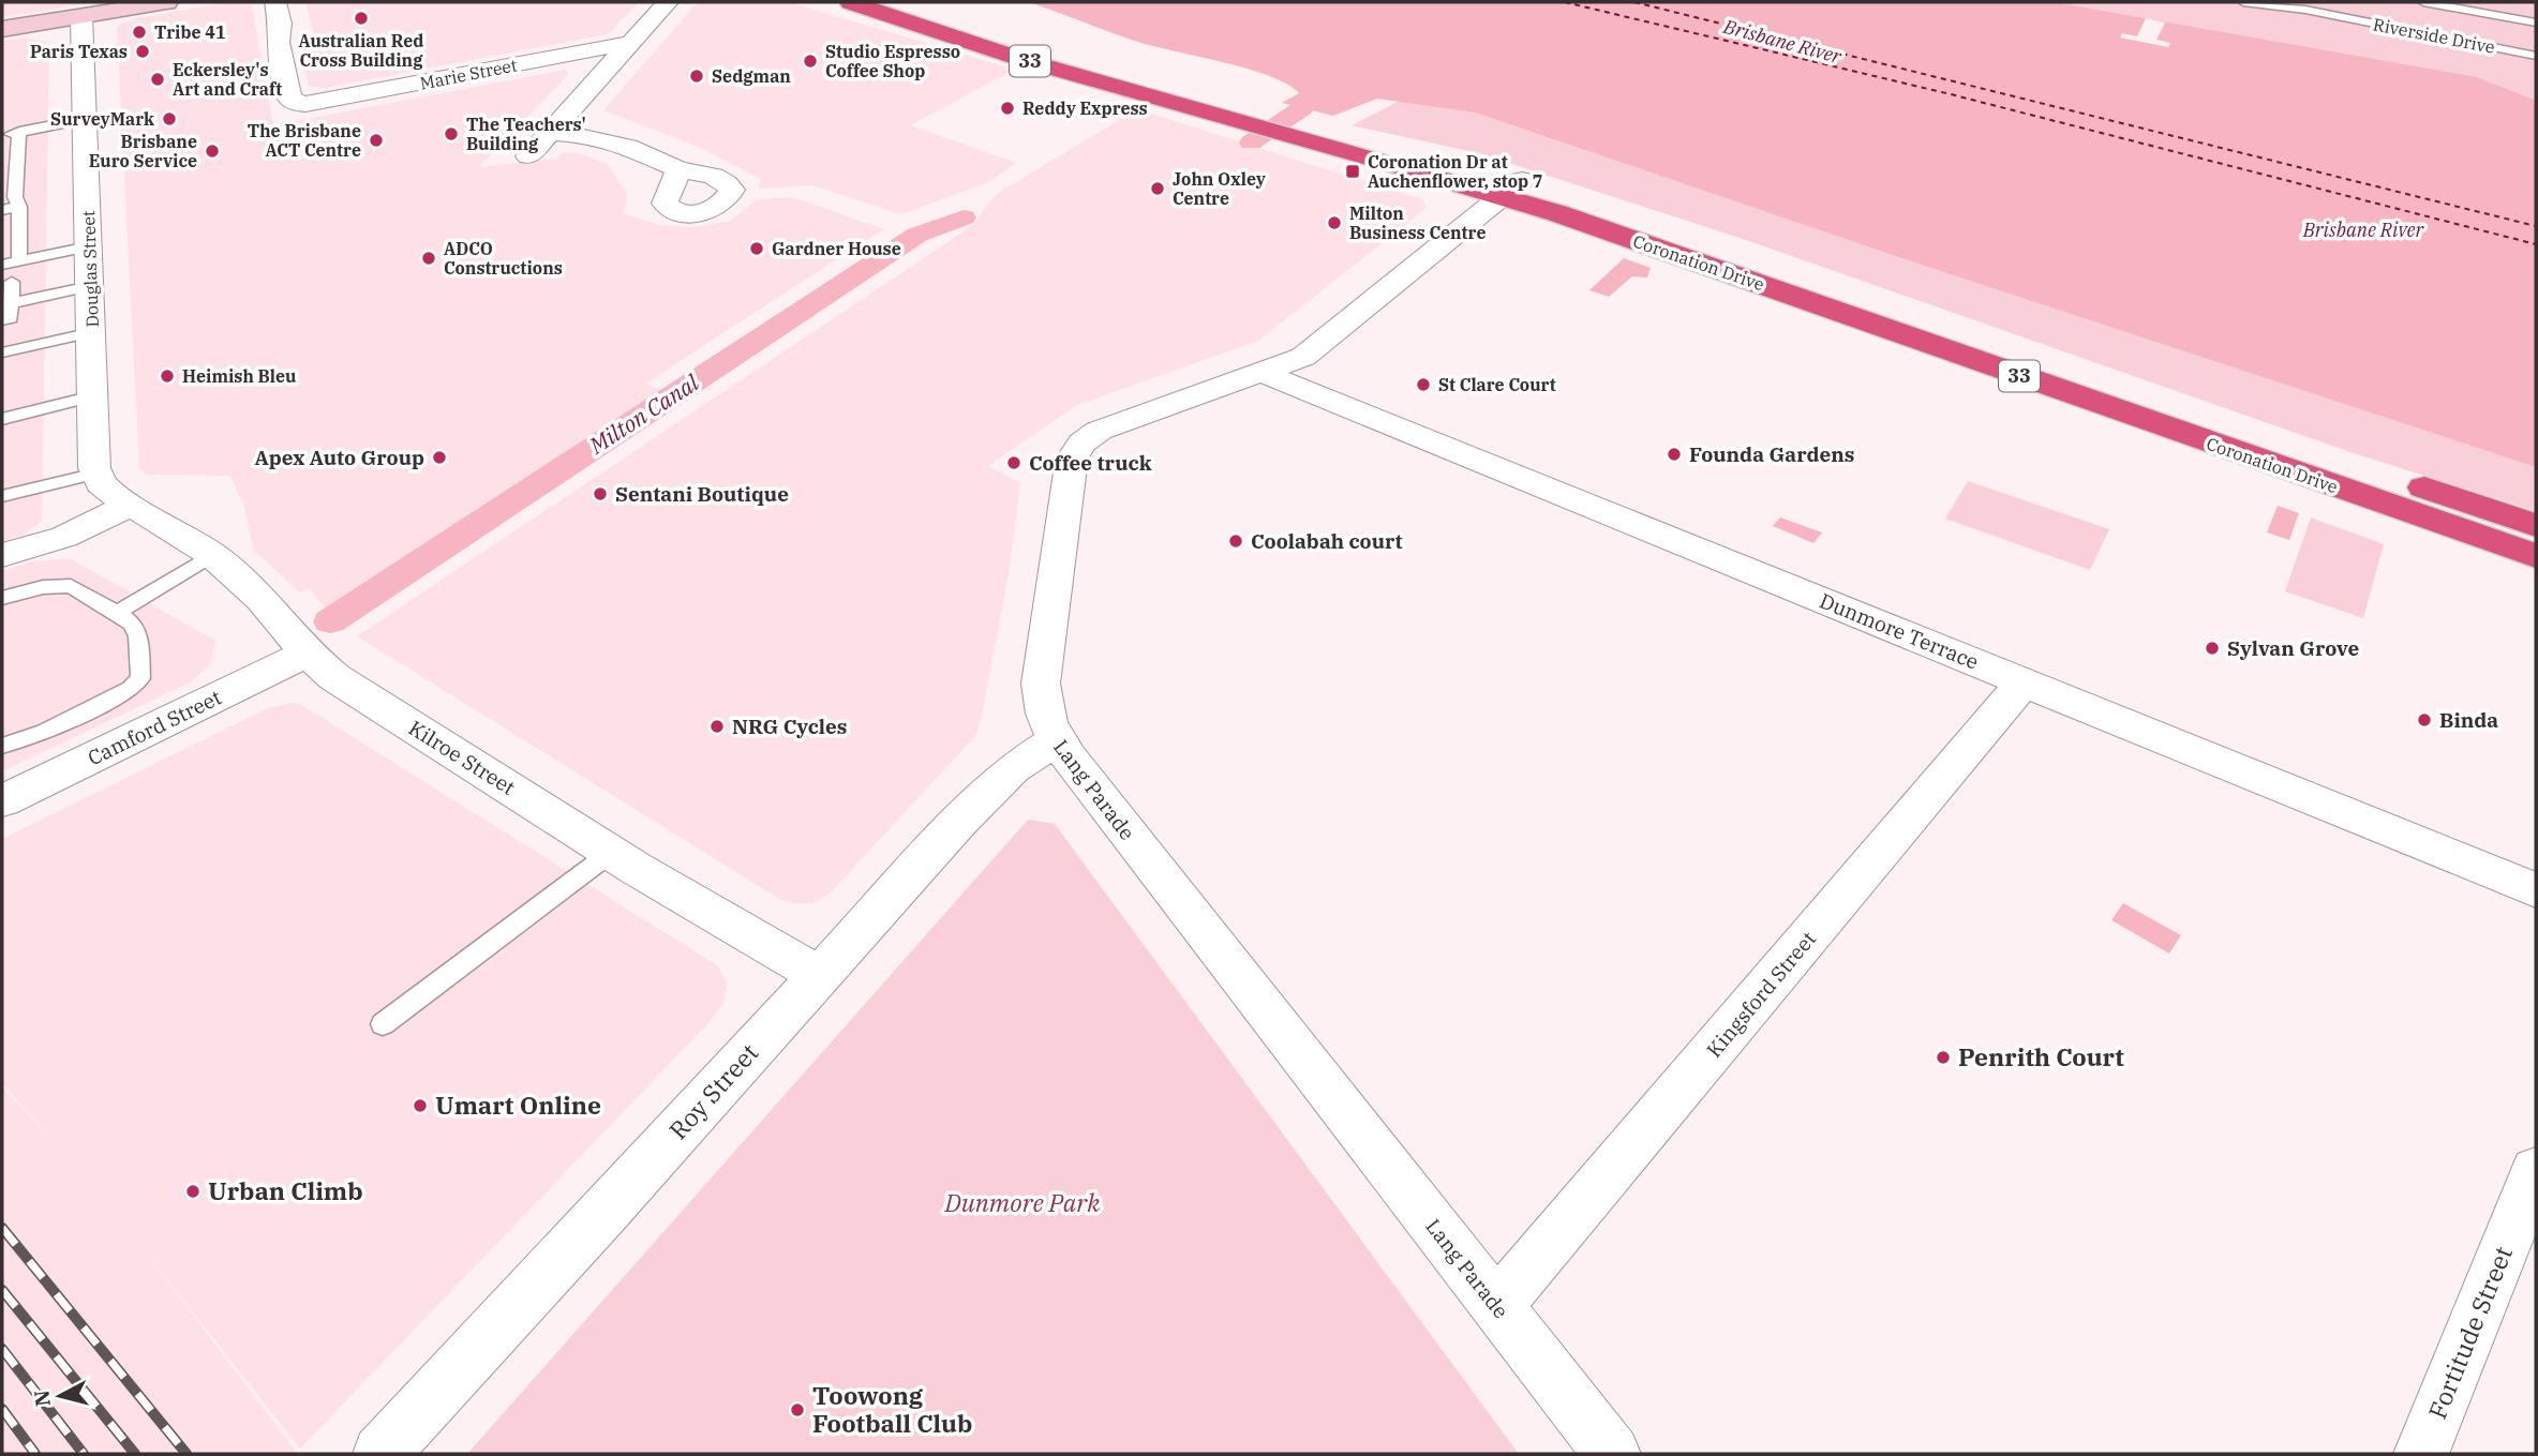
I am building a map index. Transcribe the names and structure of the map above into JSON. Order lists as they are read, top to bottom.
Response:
{
  "streets": {
    "highway": ["33", "Coronation Drive"],
    "street": [
      "Marie Street",
      "Douglas Street",
      "Dunmore Terrace",
      "Camford Street",
      "Kilroe Street",
      "Lang Parade",
      "Kingsford Street",
      "Roy Street",
      "Fortitude Street"
    ],
    "lane": ["Riverside Drive"]
  },
  "crossings": [
    ["Coronation Drive", "Lang Parade"],
    ["Dunmore Terrace", "Lang Parade"],
    ["Dunmore Terrace", "Kingsford Street"],
    ["Camford Street", "Kilroe Street"],
    ["Kilroe Street", "Roy Street"],
    ["Lang Parade", "Kingsford Street"],
    ["Lang Parade", "Roy Street"]
  ],
  "water": ["Brisbane River", "Milton Canal"],
  "parks": ["Dunmore Park"],
  "places": {
    "other": [
      "Australian Red Cross Building",
      "Tribe 41",
      "Paris Texas",
      "Studio Espresso Coffee Shop",
      "Sedgman",
      "Eckersley's Art and Craft",
      "Reddy Express",
      "SurveyMark",
      "The Teachers' Building",
      "The Brisbane ACT Centre",
      "Brisbane Euro Service",
      "John Oxley Centre",
      "Milton Business Centre",
      "Gardner House",
      "ADCO Constructions",
      "Heimish Bleu",
      "St Clare Court",
      "Founda Gardens",
      "Apex Auto Group",
      "Coffee truck",
      "Sentani Boutique",
      "Coolabah court",
      "Sylvan Grove",
      "Binda",
      "NRG Cycles",
      "Penrith Court",
      "Umart Online",
      "Urban Climb",
      "Toowong Football Club"
    ],
    "transit": ["Coronation Dr at Auchenflower, stop 7"]
  },
  "north": "left"
}
